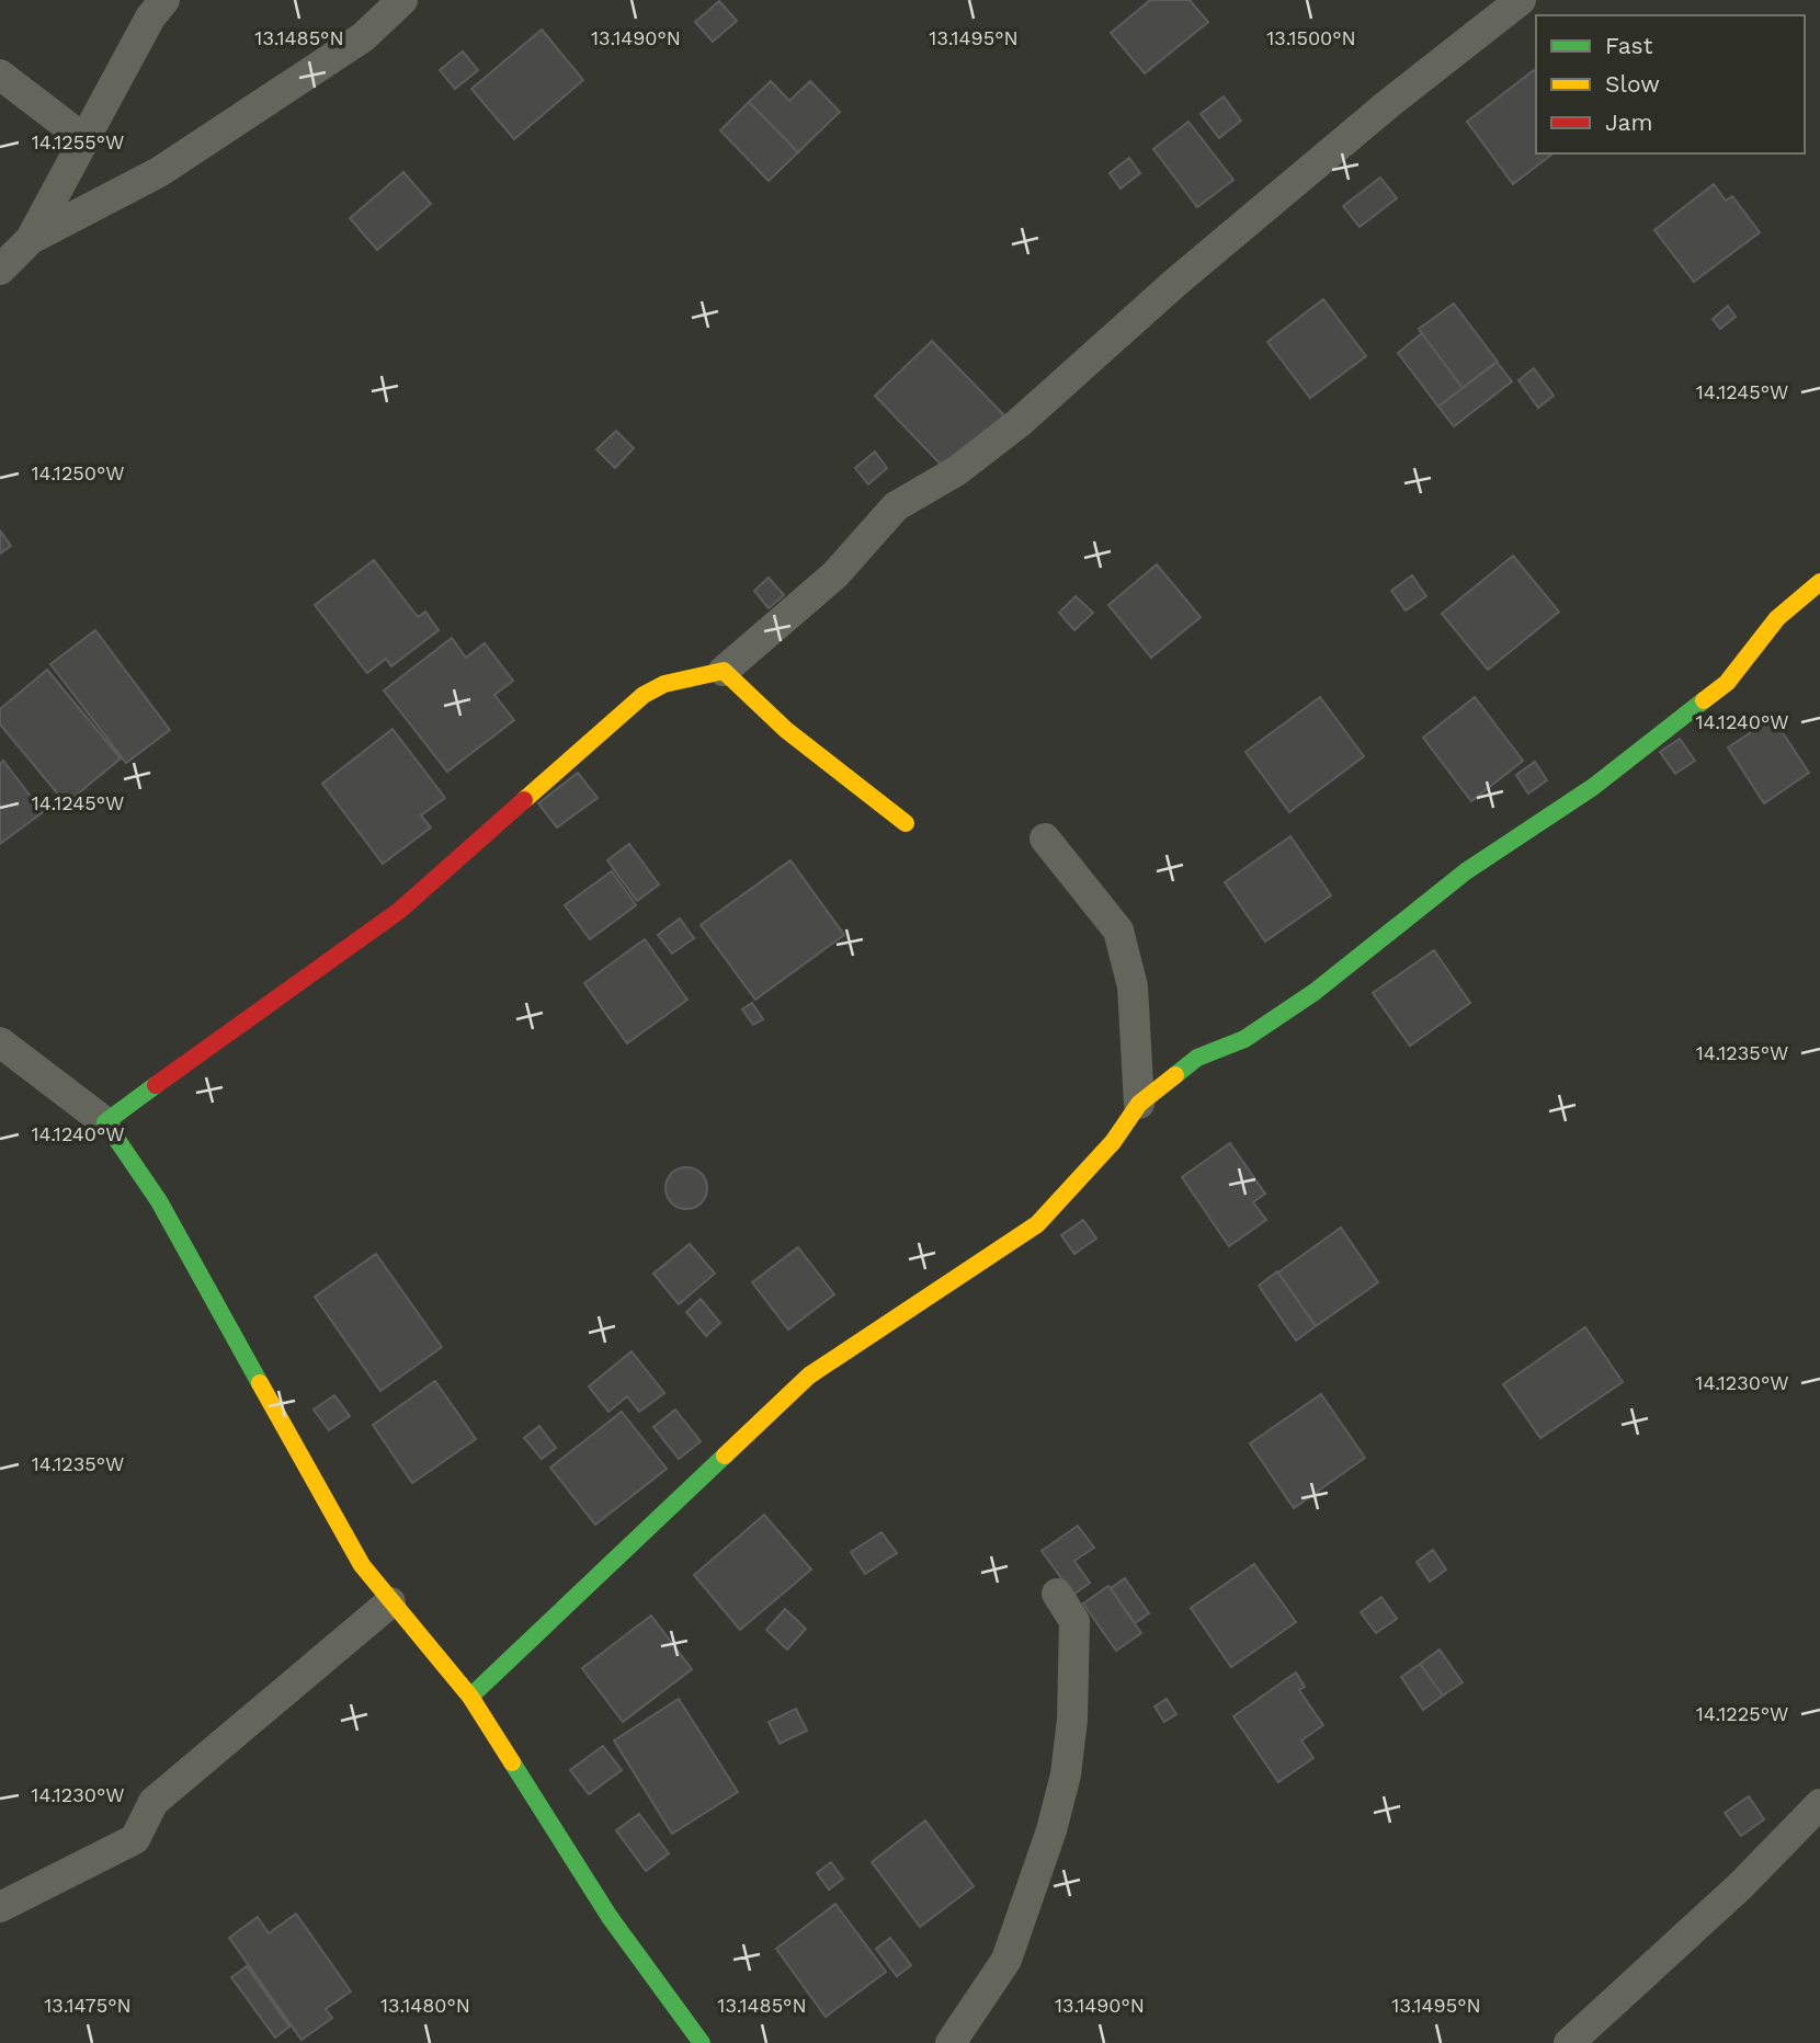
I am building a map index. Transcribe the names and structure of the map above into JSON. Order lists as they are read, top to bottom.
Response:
{
  "legend": ["Fast", "Slow", "Jam"],
  "coordinates": [
    "13.1485°N",
    "13.1490°N",
    "13.1495°N",
    "13.1500°N",
    "14.1255°W",
    "14.1245°W",
    "14.1250°W",
    "14.1240°W",
    "14.1235°W",
    "14.1230°W",
    "14.1225°W",
    "13.1475°N",
    "13.1480°N"
  ]
}
